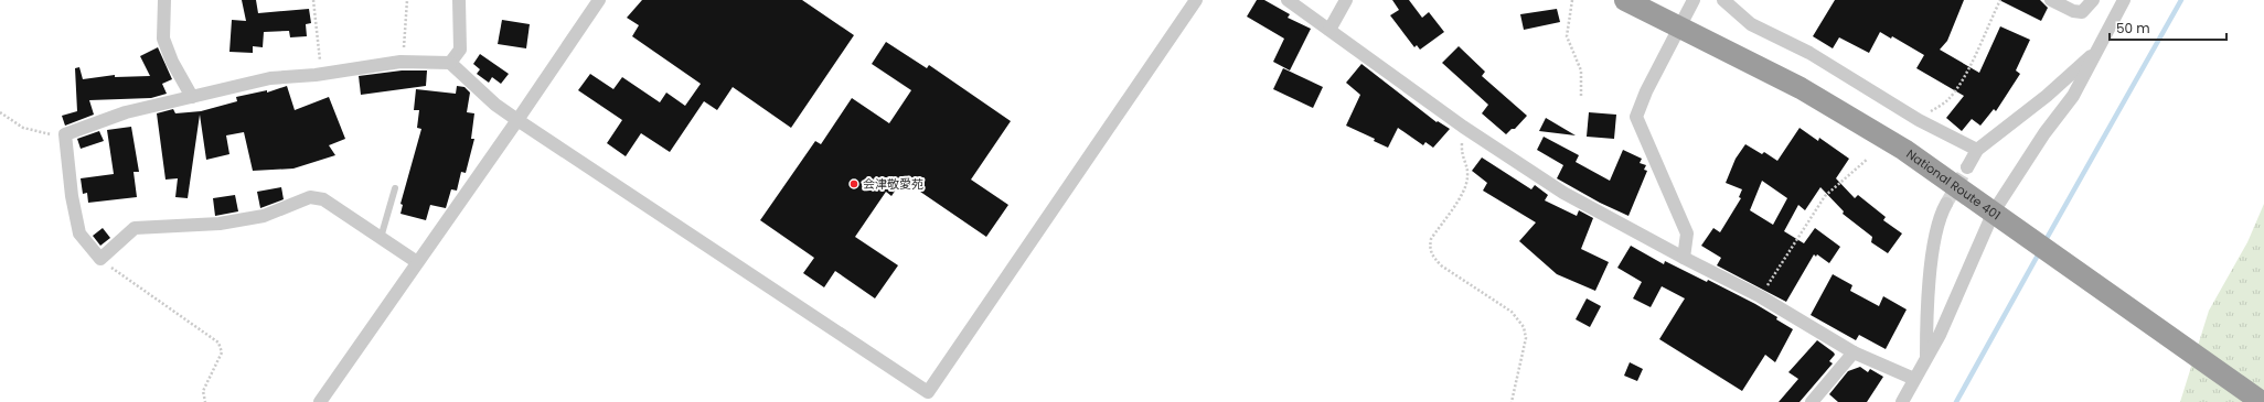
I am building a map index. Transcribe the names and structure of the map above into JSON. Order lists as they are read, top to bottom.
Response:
{
  "streets": {
    "highway": ["National Route 401"]
  },
  "places": ["会津敬愛苑"],
  "scale_bar": "50 m"
}
